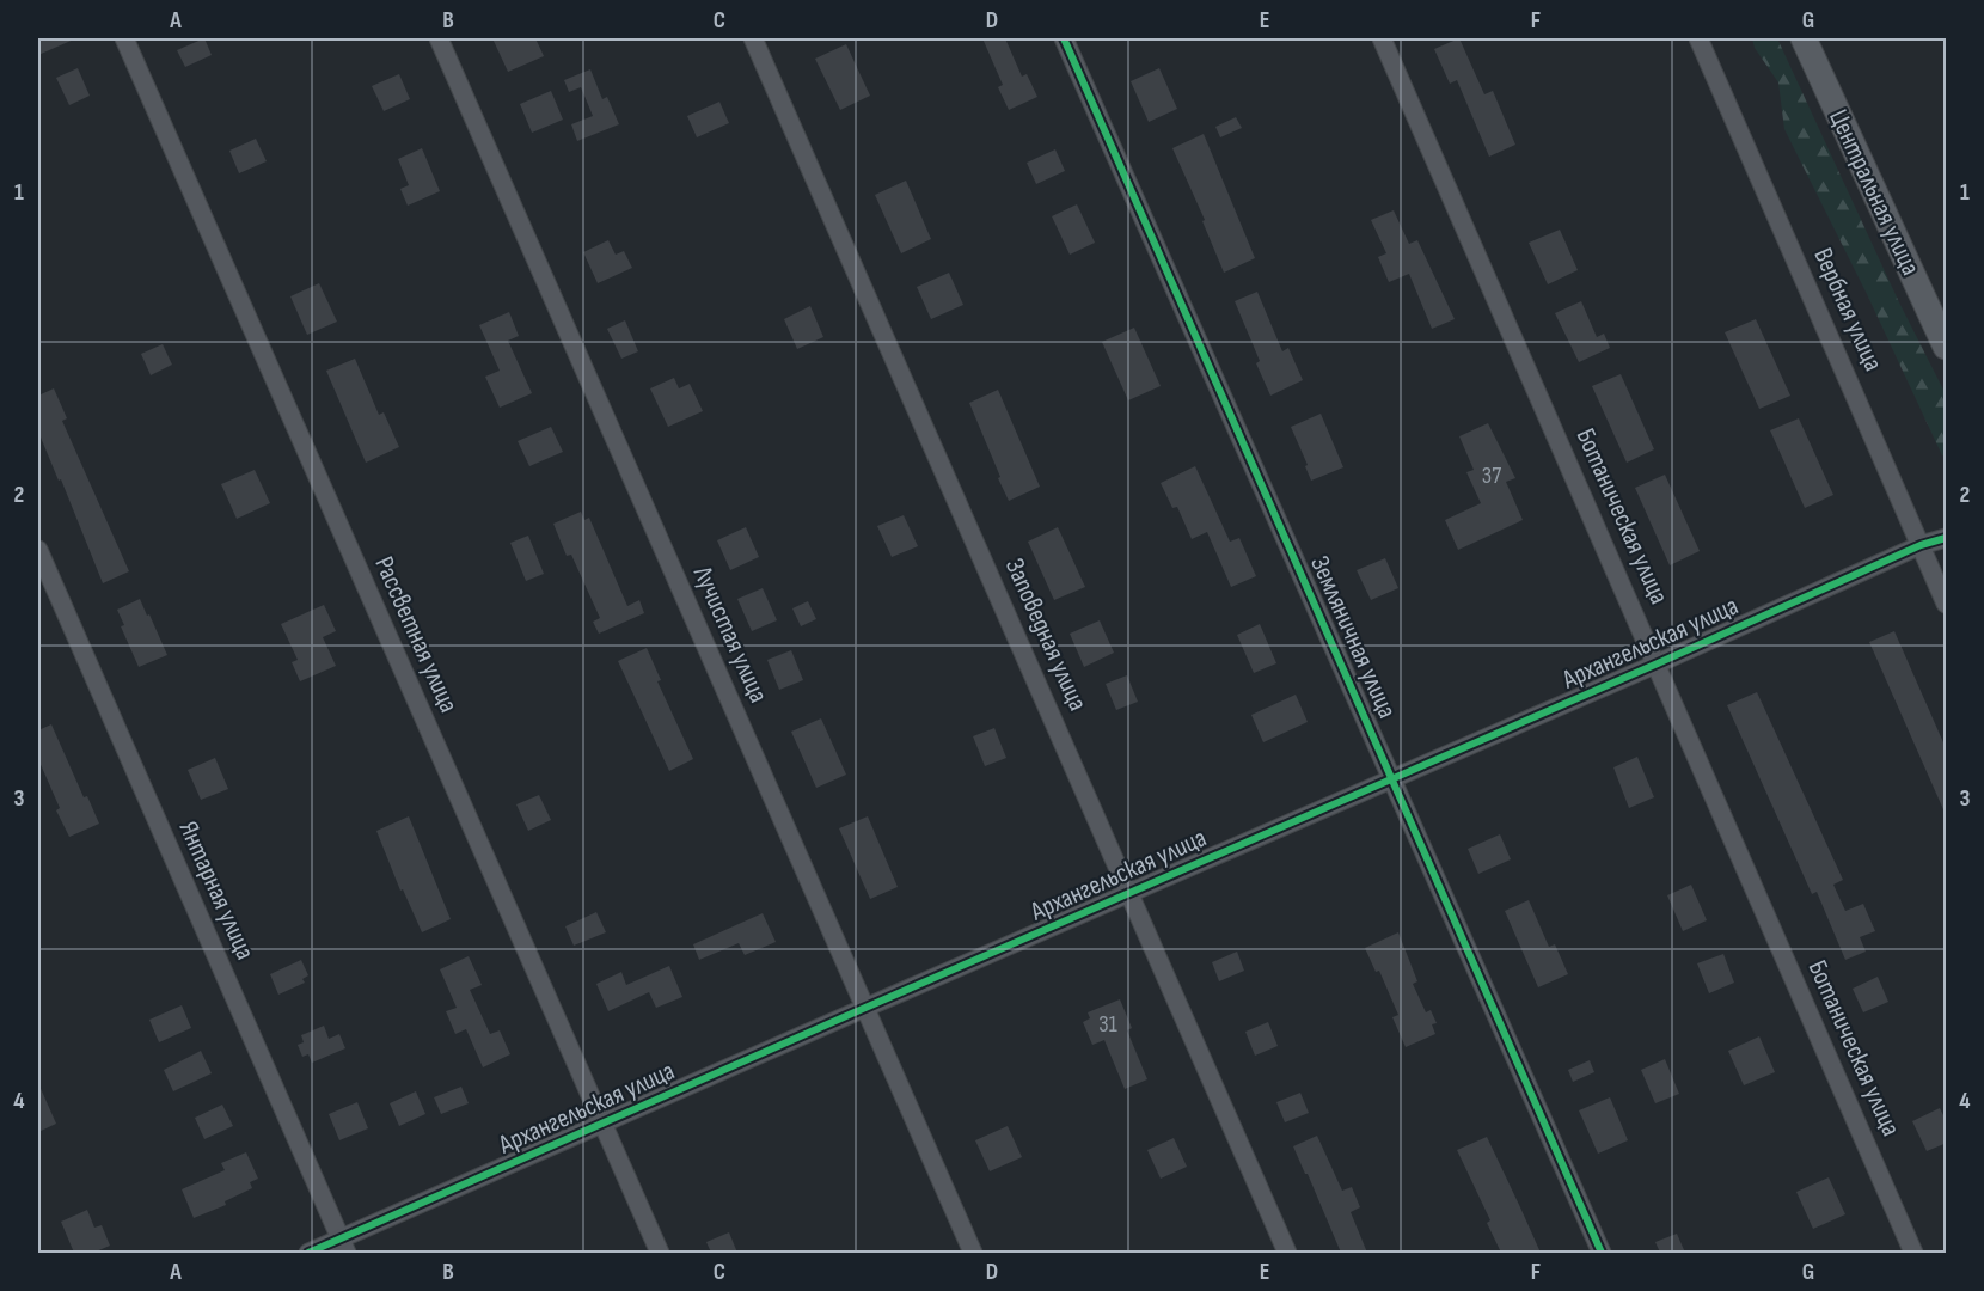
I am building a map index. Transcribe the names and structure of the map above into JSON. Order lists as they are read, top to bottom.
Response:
{
  "streets": {
    "street": [
      "Центральная улица",
      "Вербная улица",
      "Ботаническая улица",
      "Рассветная улица",
      "Лучистая улица",
      "Заповедная улица",
      "Земляничная улица",
      "Архангельская улица",
      "Янтарная улица"
    ]
  },
  "crossings": [
    ["Вербная улица", "Архангельская улица"],
    ["Ботаническая улица", "Архангельская улица"],
    ["Рассветная улица", "Архангельская улица"],
    ["Лучистая улица", "Архангельская улица"],
    ["Заповедная улица", "Архангельская улица"],
    ["Земляничная улица", "Архангельская улица"],
    ["Архангельская улица", "Янтарная улица"]
  ],
  "house_numbers": ["37", "31"],
  "grid": {
    "columns": [
      "A",
      "B",
      "C",
      "D",
      "E",
      "F",
      "G"
    ],
    "rows": [
      "1",
      "2",
      "3",
      "4"
    ]
  }
}
